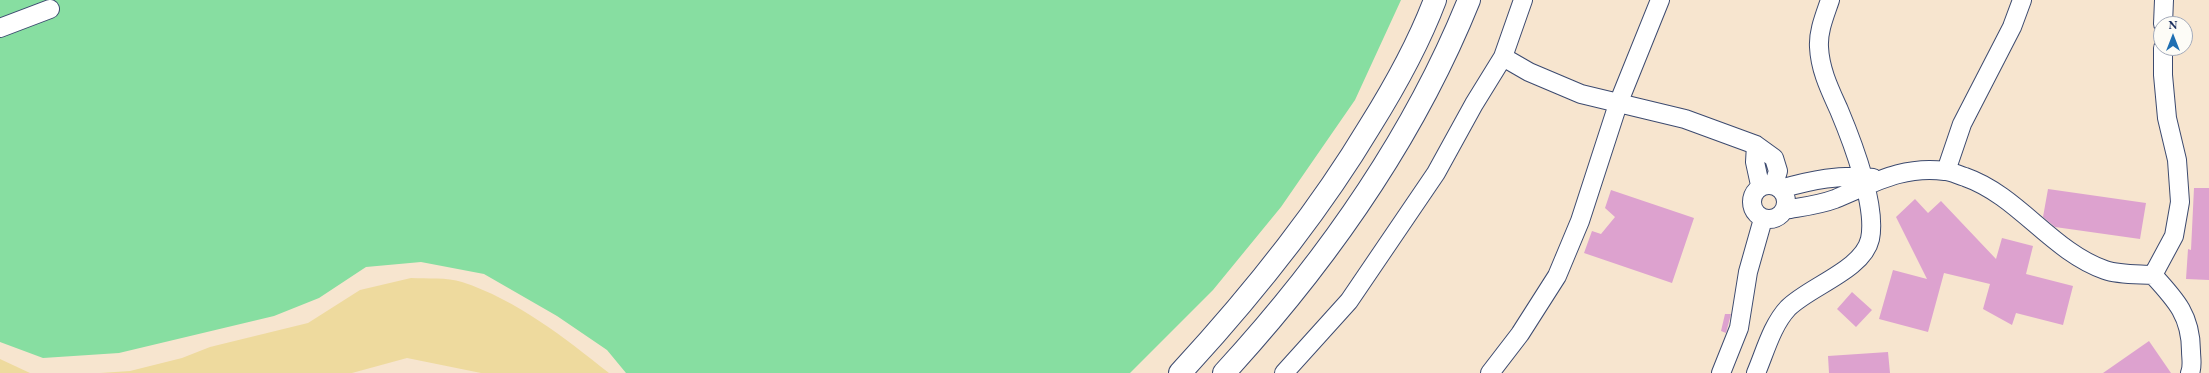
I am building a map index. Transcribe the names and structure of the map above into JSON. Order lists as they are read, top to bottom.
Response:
{
  "north": "top"
}
